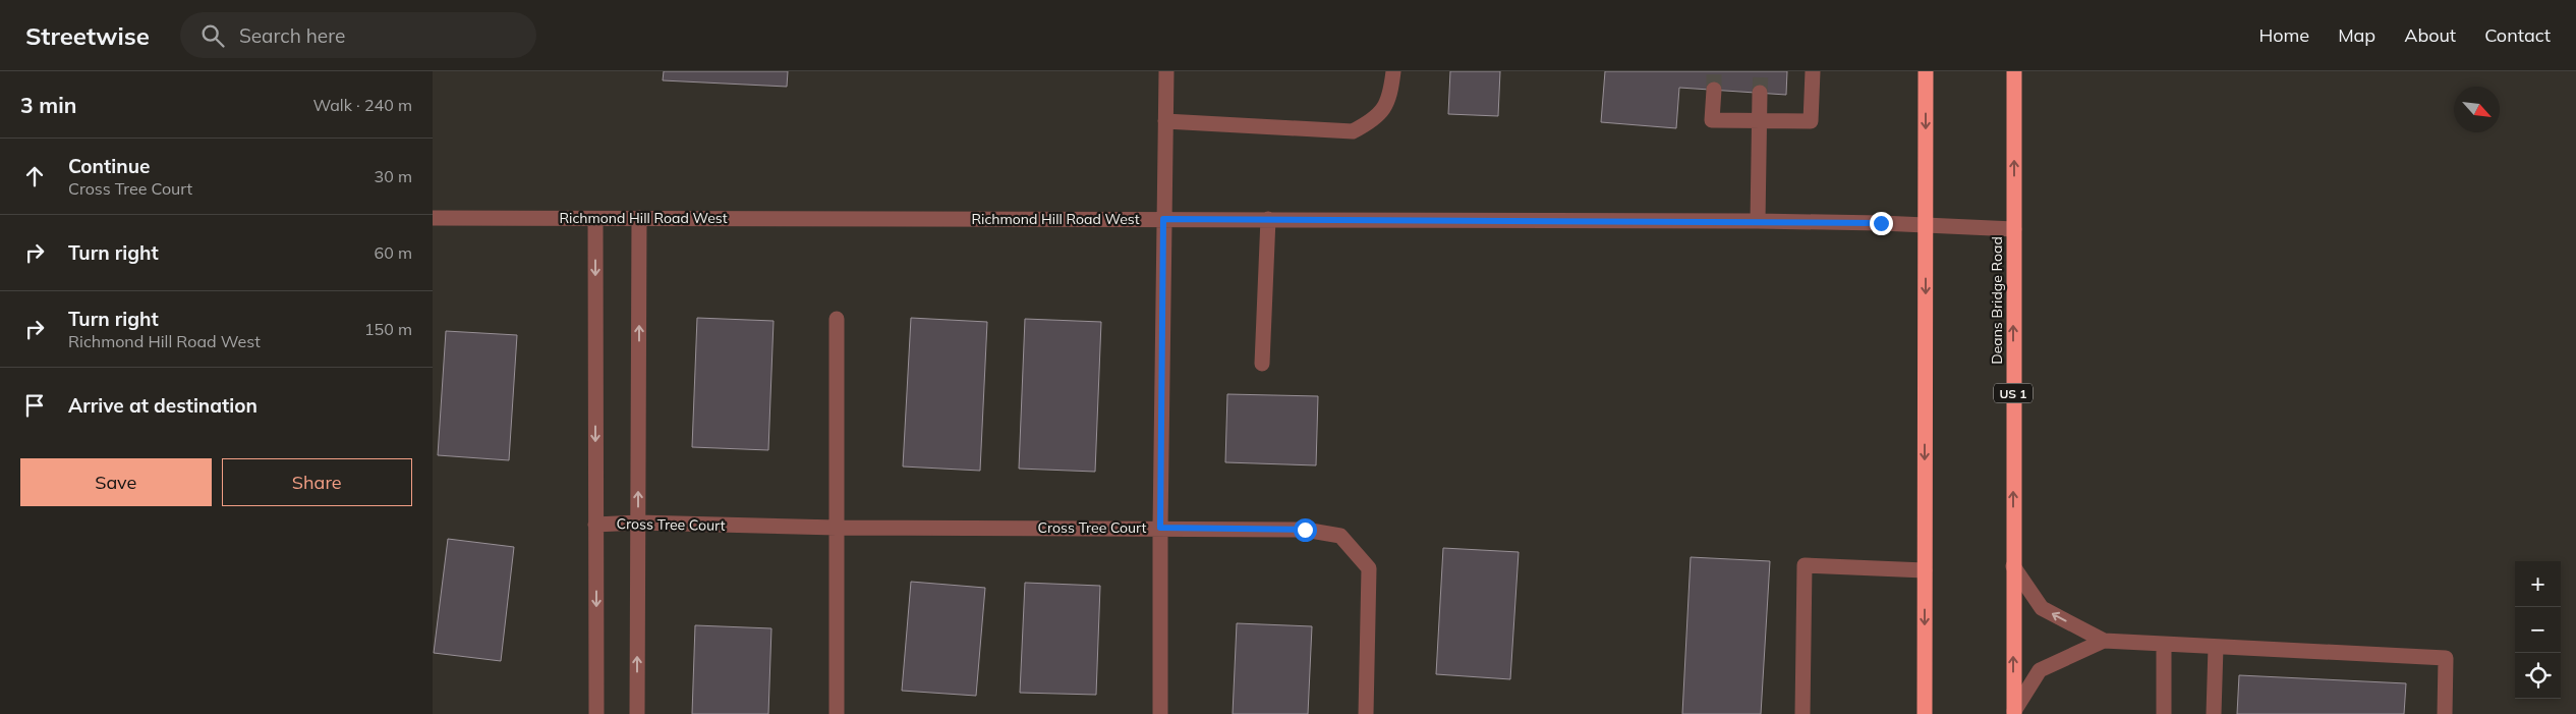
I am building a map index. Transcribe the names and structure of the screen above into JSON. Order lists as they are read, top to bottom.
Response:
{
  "streets": {
    "highway": ["Deans Bridge Road", "US 1"],
    "street": ["Richmond Hill Road West", "Cross Tree Court"]
  },
  "crossings": [
    ["Richmond Hill Road West", "Deans Bridge Road"]
  ],
  "north": "bottom right",
  "page": {
    "header": "Streetwise",
    "search": "Search here",
    "nav": [
      "Home",
      "Map",
      "About",
      "Contact"
    ],
    "heading": ["3 min", "Walk · 240 m"],
    "list": [
      ["Continue", "Cross Tree Court", "30 m"],
      ["Turn right", "60 m"],
      ["Turn right", "Richmond Hill Road West", "150 m"],
      "Arrive at destination"
    ],
    "buttons": ["Save", "Share"],
    "map_buttons": ["+", "−"]
  }
}
